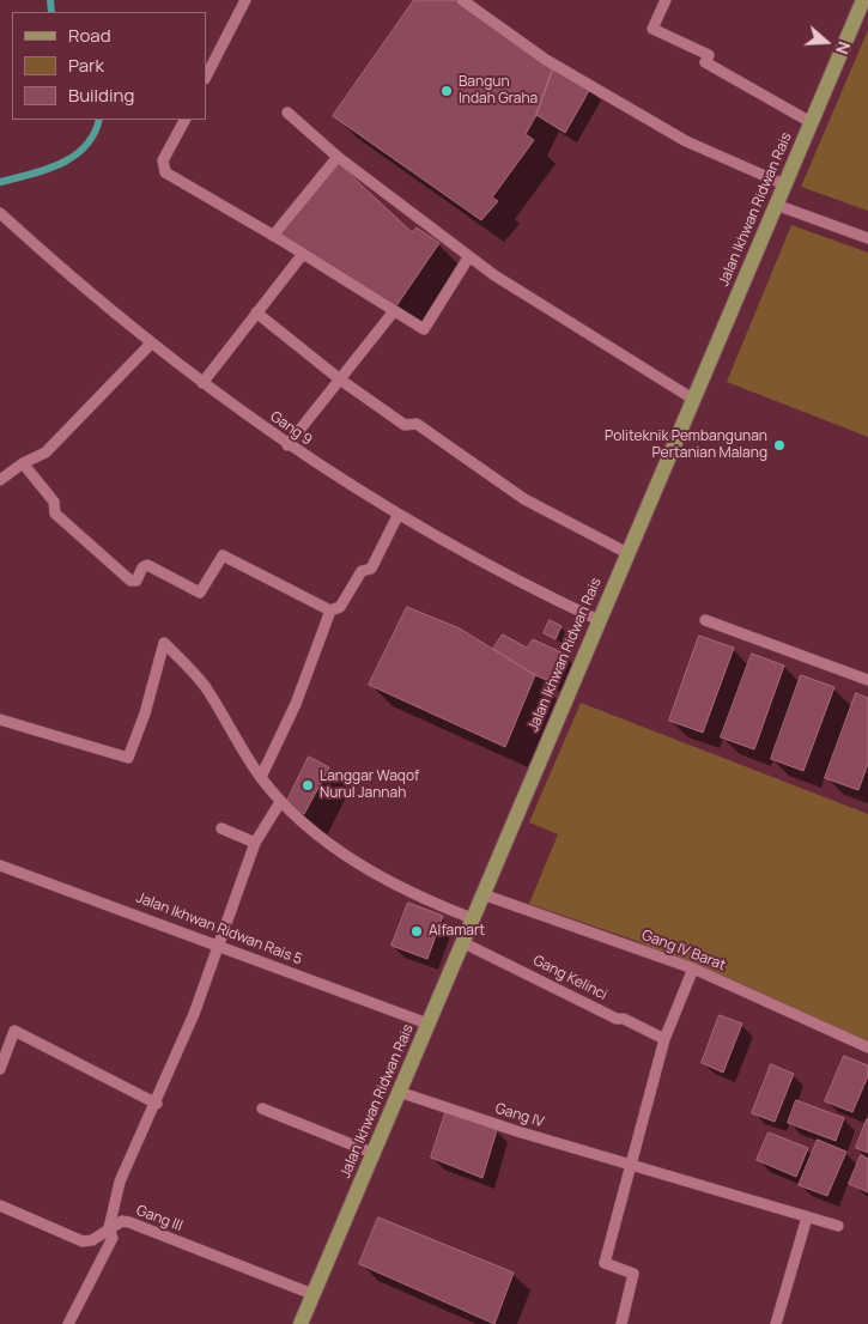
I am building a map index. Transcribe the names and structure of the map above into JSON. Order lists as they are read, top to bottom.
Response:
{
  "streets": {
    "main road": ["Jalan Ikhwan Ridwan Rais"],
    "street": [
      "Gang 9",
      "Jalan Ikhwan Ridwan Rais 5",
      "Gang IV Barat",
      "Gang Kelinci",
      "Gang IV",
      "Gang III"
    ]
  },
  "crossings": [
    ["Jalan Ikhwan Ridwan Rais", "Gang 9"],
    ["Jalan Ikhwan Ridwan Rais", "Jalan Ikhwan Ridwan Rais 5"],
    ["Jalan Ikhwan Ridwan Rais", "Gang IV Barat"],
    ["Jalan Ikhwan Ridwan Rais", "Gang Kelinci"],
    ["Jalan Ikhwan Ridwan Rais", "Gang IV"],
    ["Jalan Ikhwan Ridwan Rais", "Gang III"]
  ],
  "places": [
    "Bangun Indah Graha",
    "Politeknik Pembangunan Pertanian Malang",
    "Langgar Waqof Nurul Jannah",
    "Alfamart"
  ],
  "legend": ["Road", "Park", "Building"],
  "north": "right"
}
